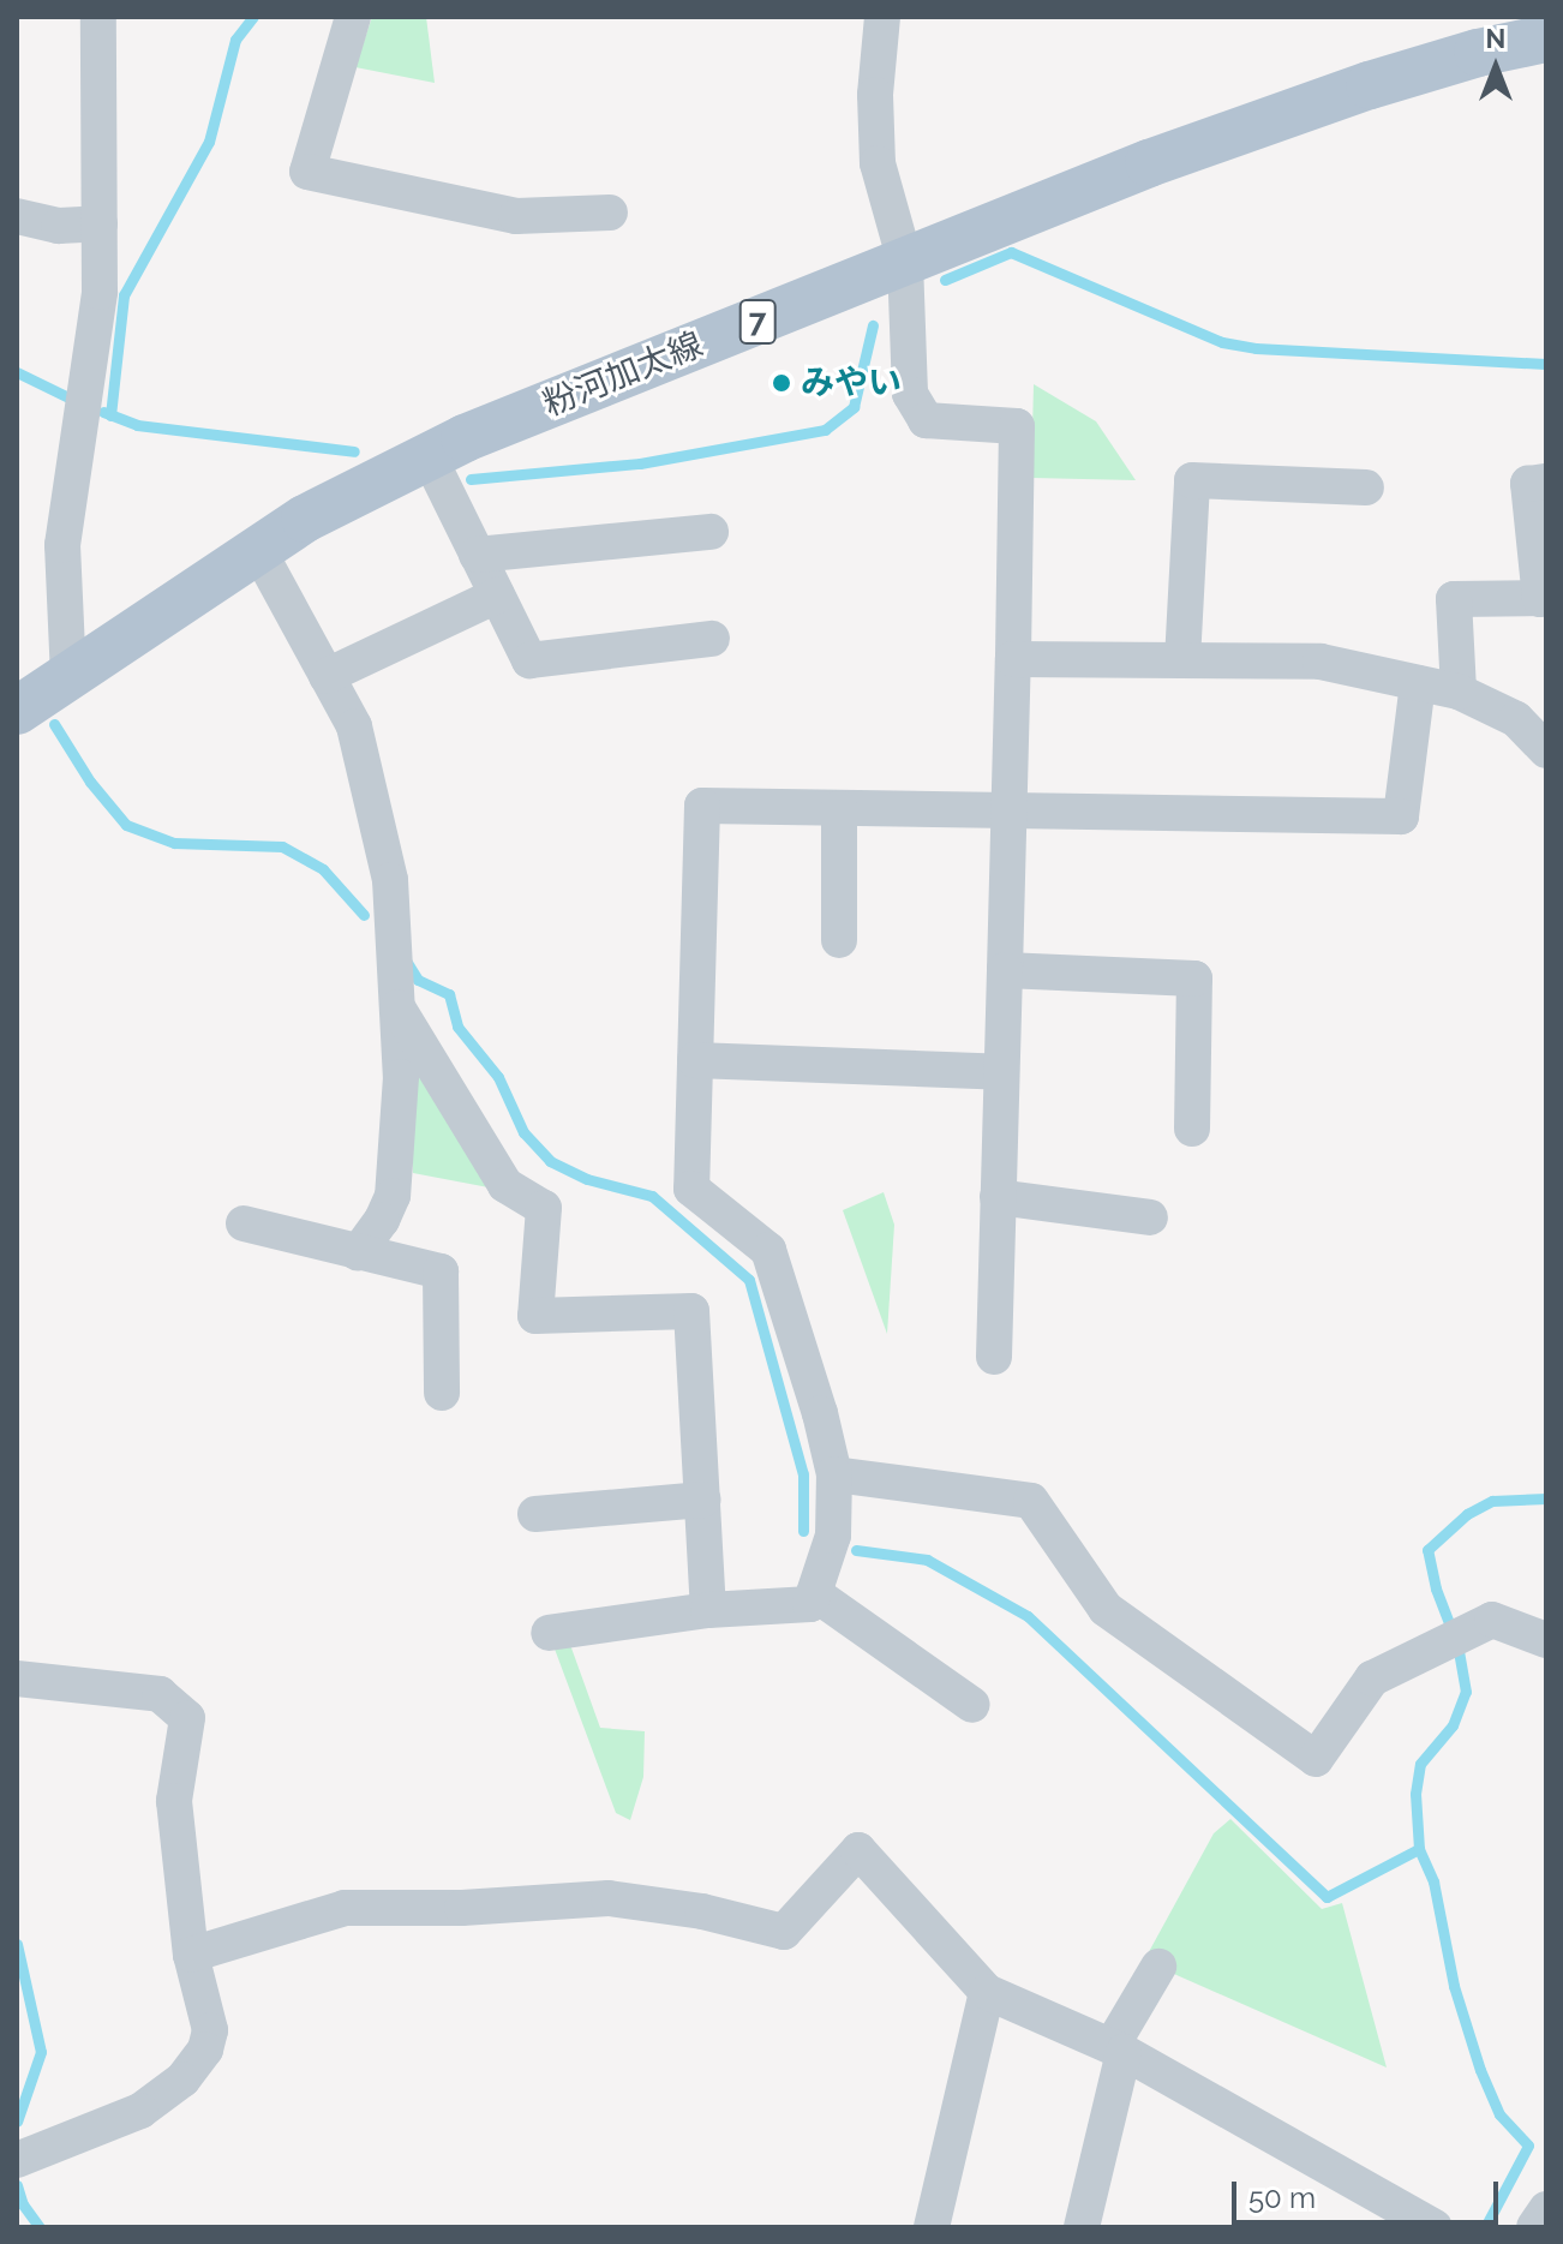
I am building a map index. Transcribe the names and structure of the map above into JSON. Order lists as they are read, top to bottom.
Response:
{
  "streets": {
    "main road": ["7", "粉河加太線"]
  },
  "places": ["みやい"],
  "scale_bar": "50 m",
  "north": "top"
}
